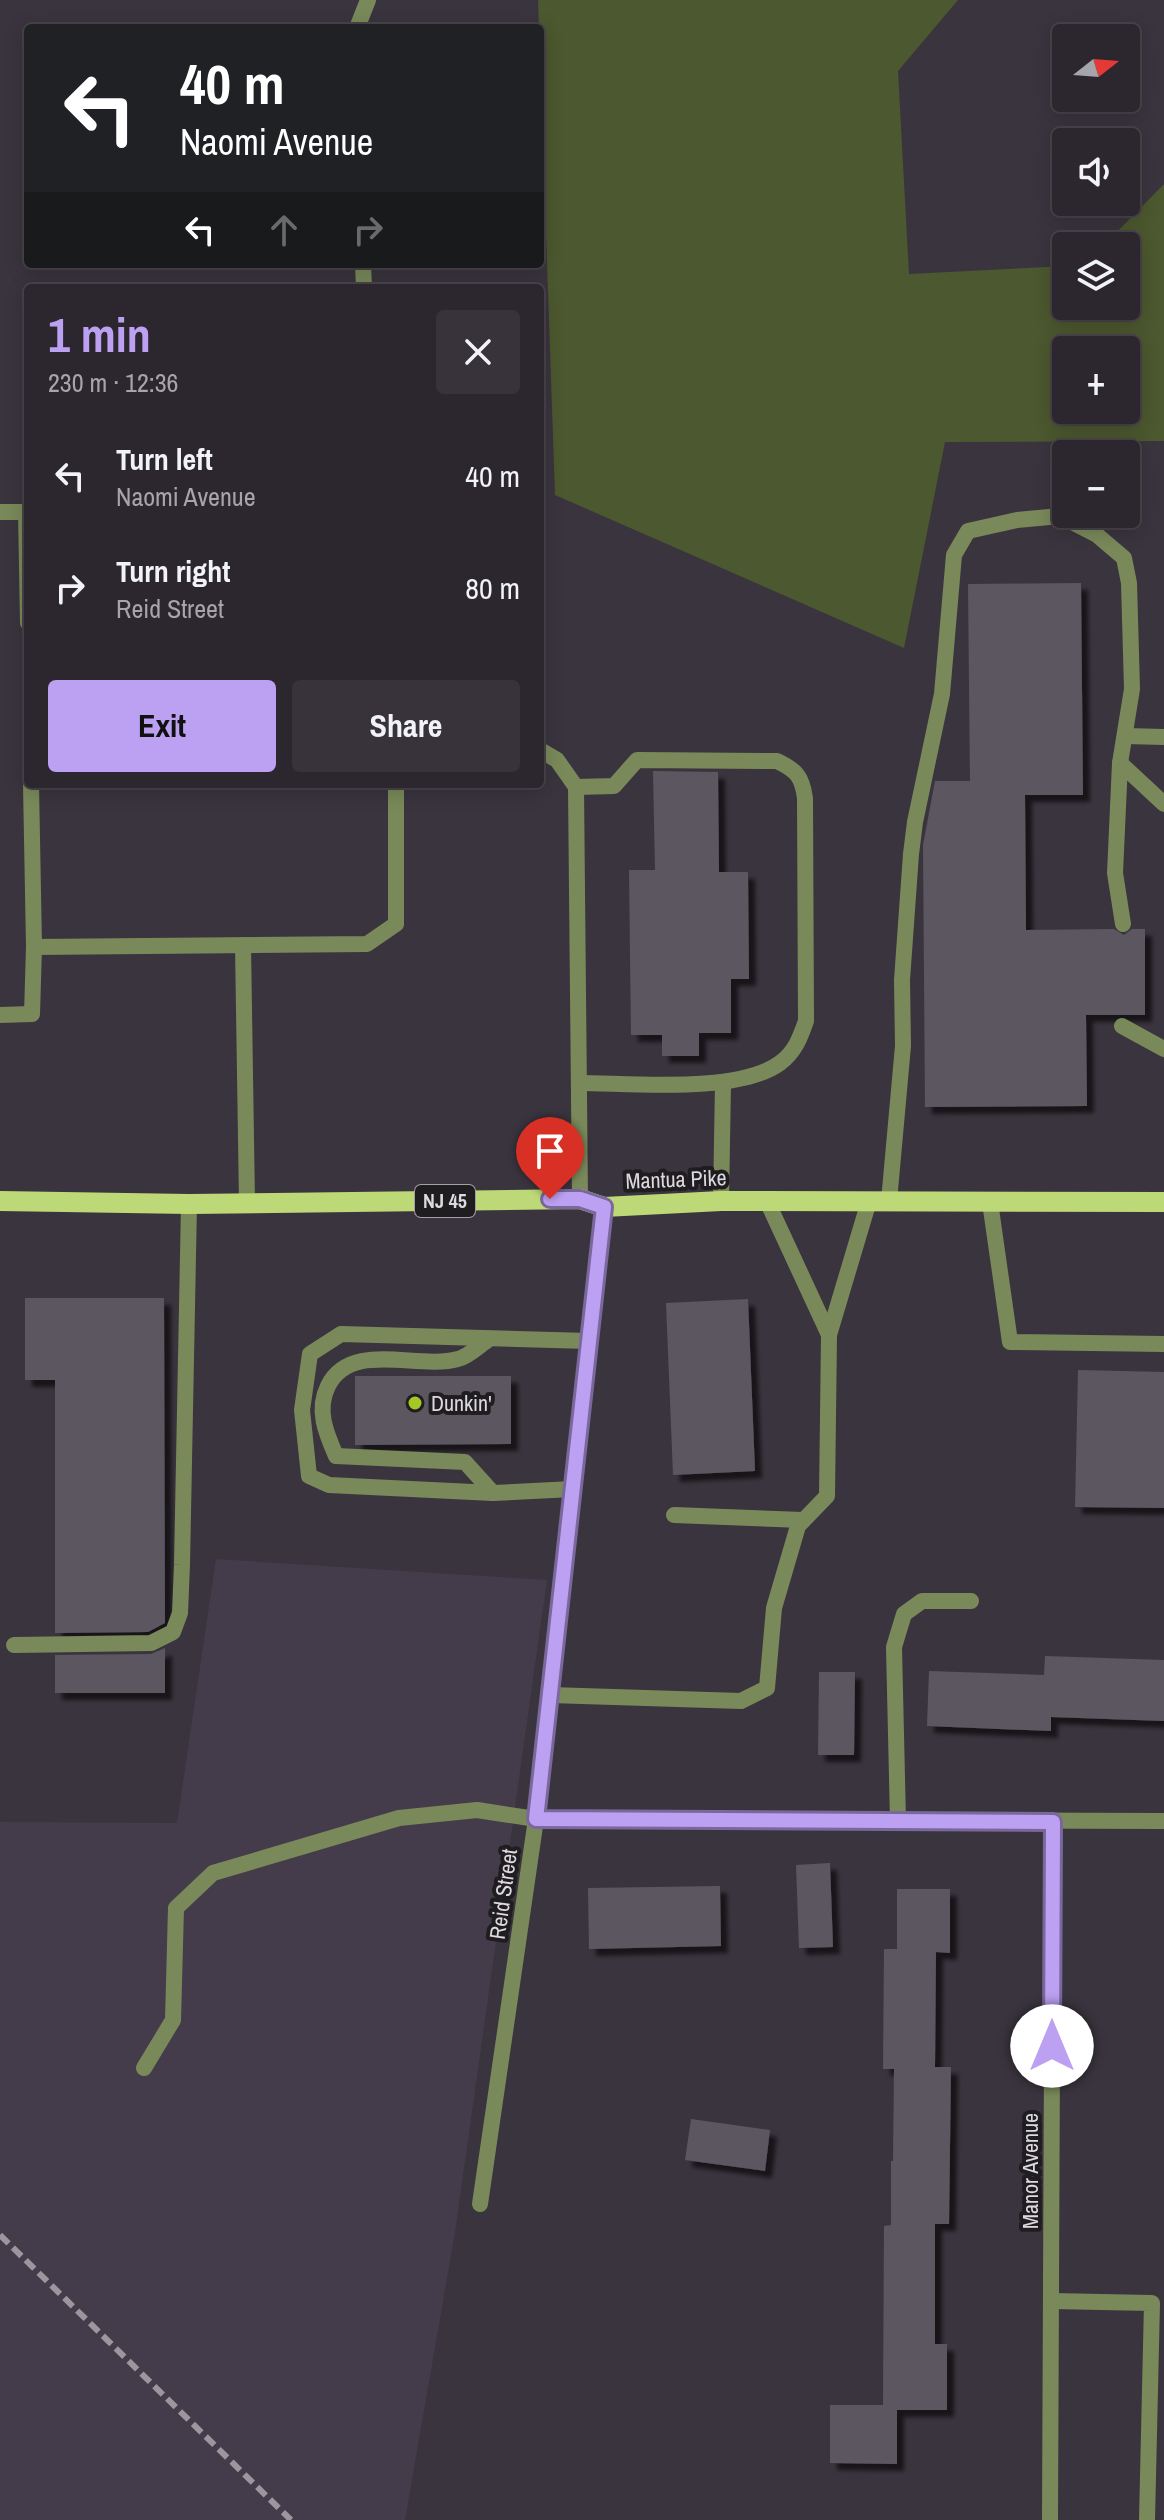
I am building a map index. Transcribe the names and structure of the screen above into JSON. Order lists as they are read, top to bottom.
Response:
{
  "streets": {
    "main road": ["Mantua Pike", "NJ 45"],
    "street": ["Reid Street", "Manor Avenue"]
  },
  "crossings": [
    ["Mantua Pike", "Reid Street"]
  ],
  "places": ["Dunkin'"],
  "north": "right",
  "page": {
    "map_buttons": ["+", "−"],
    "turn": ["40 m", "Naomi Avenue"],
    "heading": ["1 min", "230 m · 12:36"],
    "list": [
      {
        "name": "Turn left",
        "note": "Naomi Avenue",
        "value": "40 m"
      },
      {
        "name": "Turn right",
        "note": "Reid Street",
        "value": "80 m"
      }
    ],
    "buttons": ["Exit", "Share"]
  }
}
